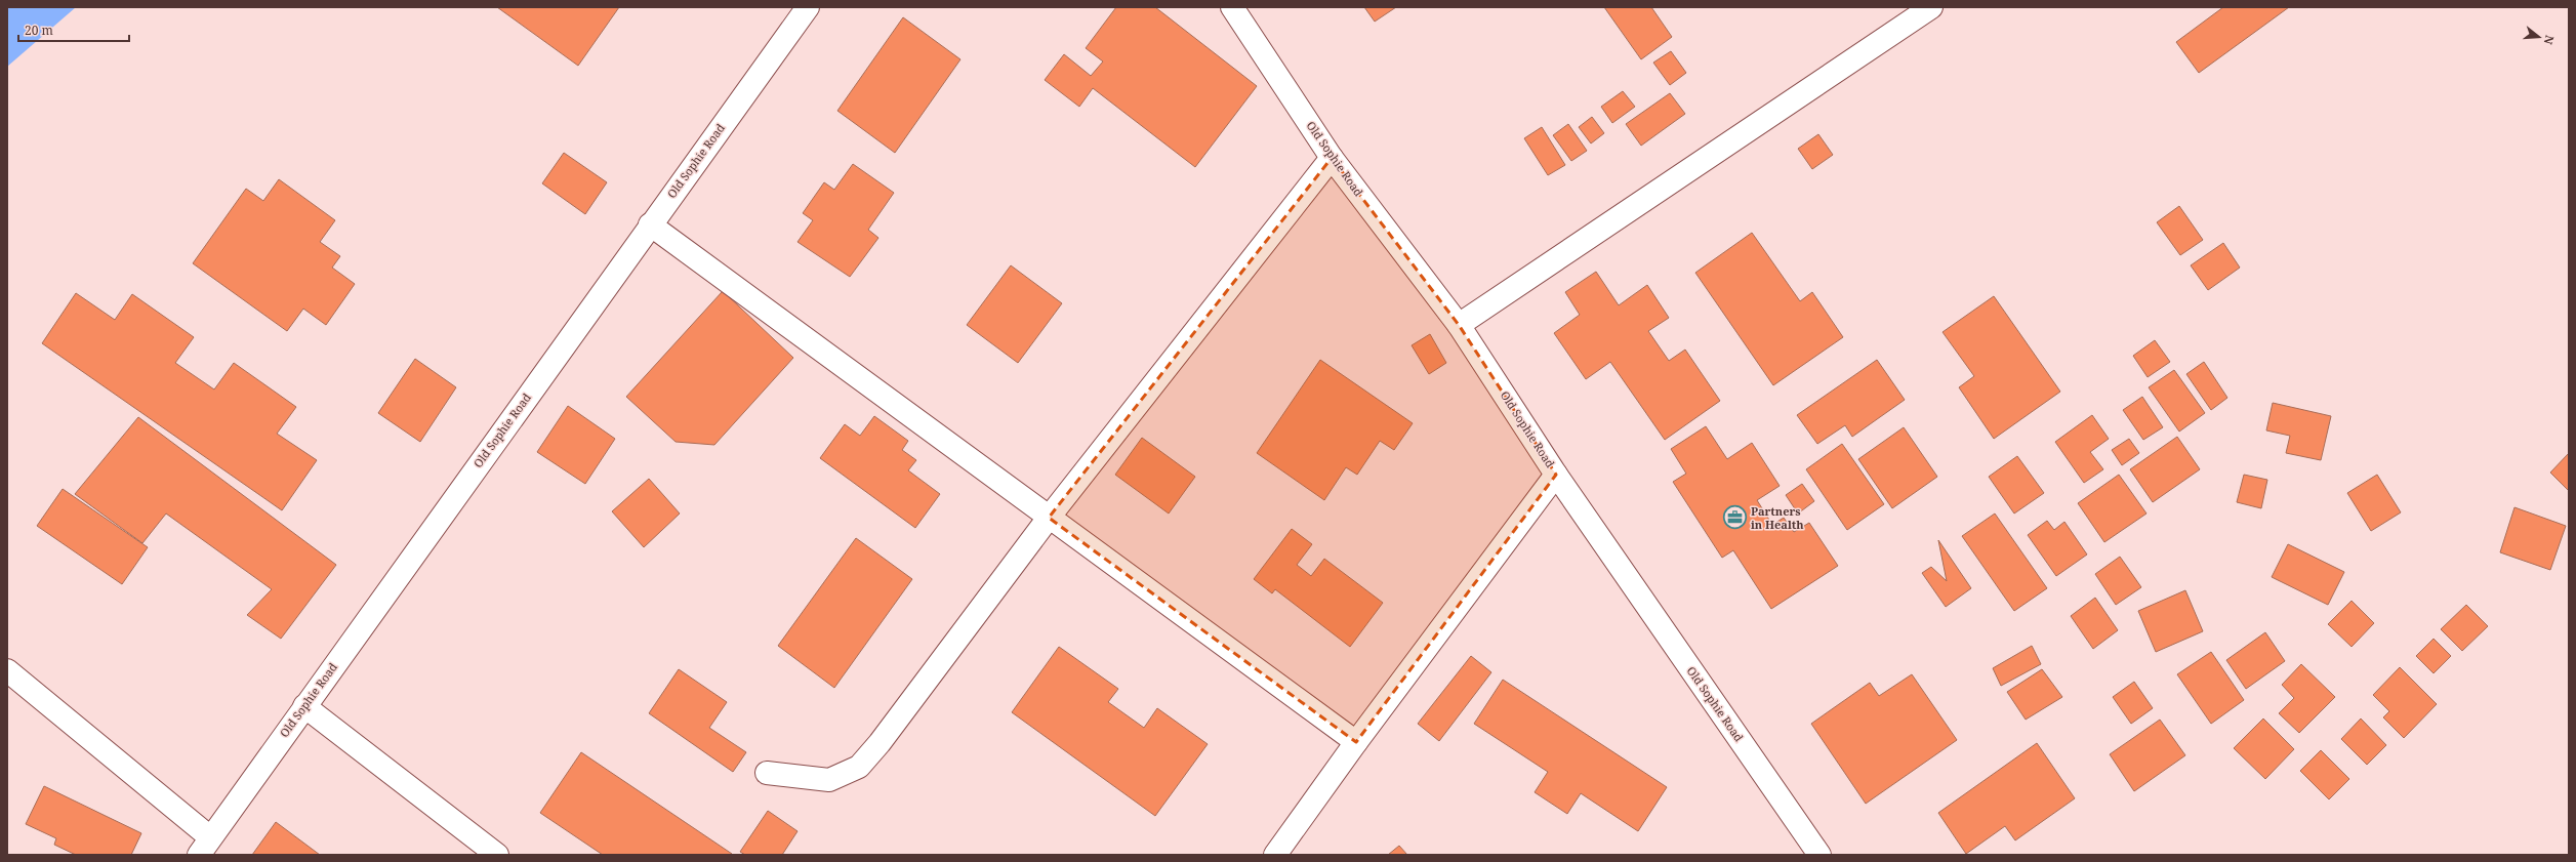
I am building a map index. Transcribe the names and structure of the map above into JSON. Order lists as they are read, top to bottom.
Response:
{
  "streets": {
    "street": ["Old Sophie Road"]
  },
  "places": {
    "office": ["Partners in Health"]
  },
  "scale_bar": "20 m",
  "north": "right"
}
